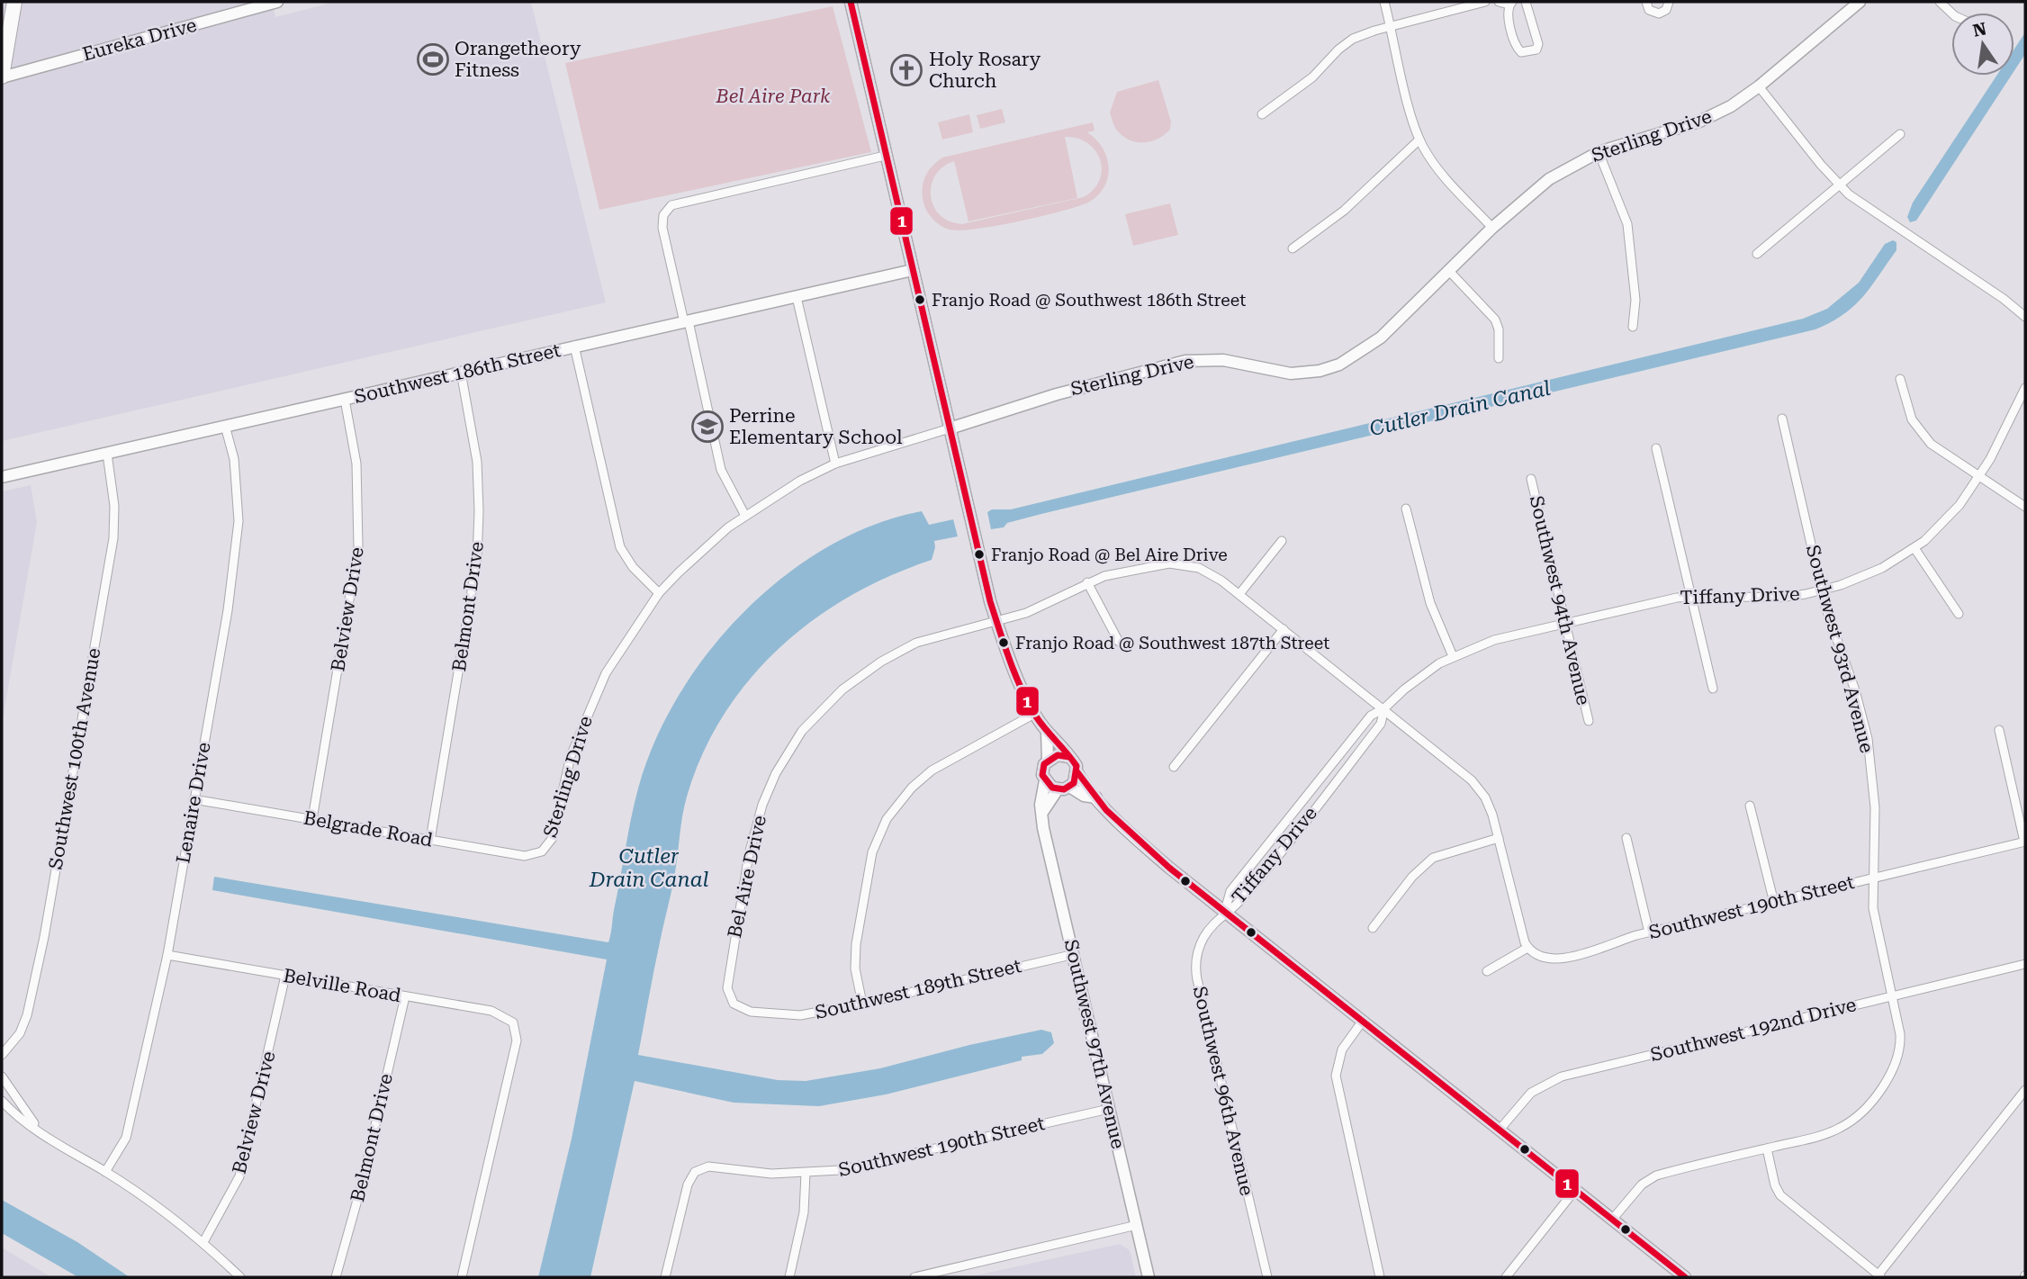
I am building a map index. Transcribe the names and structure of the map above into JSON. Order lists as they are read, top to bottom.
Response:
{
  "streets": {
    "street": [
      "Eureka Drive",
      "Sterling Drive",
      "Southwest 186th Street",
      "Tiffany Drive",
      "Southwest 94th Avenue",
      "Belmont Drive",
      "Belview Drive",
      "Southwest 93rd Avenue",
      "Southwest 100th Avenue",
      "Lenaire Drive",
      "Belgrade Road",
      "Bel Aire Drive",
      "Southwest 190th Street",
      "Belville Road",
      "Southwest 189th Street",
      "Southwest 192nd Drive",
      "Southwest 97th Avenue",
      "Southwest 96th Avenue"
    ]
  },
  "crossings": [
    ["Sterling Drive", "Belgrade Road"],
    ["Southwest 186th Street", "Belmont Drive"],
    ["Southwest 186th Street", "Belview Drive"],
    ["Southwest 186th Street", "Southwest 100th Avenue"],
    ["Southwest 186th Street", "Lenaire Drive"],
    ["Tiffany Drive", "Southwest 94th Avenue"],
    ["Tiffany Drive", "Southwest 93rd Avenue"],
    ["Tiffany Drive", "Bel Aire Drive"],
    ["Tiffany Drive", "Southwest 96th Avenue"],
    ["Belmont Drive", "Belgrade Road"],
    ["Belmont Drive", "Belville Road"],
    ["Belview Drive", "Belgrade Road"],
    ["Belview Drive", "Belville Road"],
    ["Southwest 93rd Avenue", "Southwest 190th Street"],
    ["Southwest 93rd Avenue", "Southwest 192nd Drive"],
    ["Lenaire Drive", "Belgrade Road"],
    ["Lenaire Drive", "Belville Road"],
    ["Bel Aire Drive", "Southwest 190th Street"],
    ["Bel Aire Drive", "Southwest 189th Street"],
    ["Southwest 190th Street", "Southwest 97th Avenue"],
    ["Southwest 189th Street", "Southwest 97th Avenue"]
  ],
  "water": ["Cutler Drain Canal"],
  "parks": ["Bel Aire Park"],
  "places": {
    "sports": ["Orangetheory Fitness"],
    "church": ["Holy Rosary Church"],
    "other": ["Franjo Road @ Southwest 186th Street", "Franjo Road @ Bel Aire Drive", "Franjo Road @ Southwest 187th Street"],
    "school or university": ["Perrine Elementary School"]
  },
  "lines": ["transit line 1"],
  "north": "top"
}
